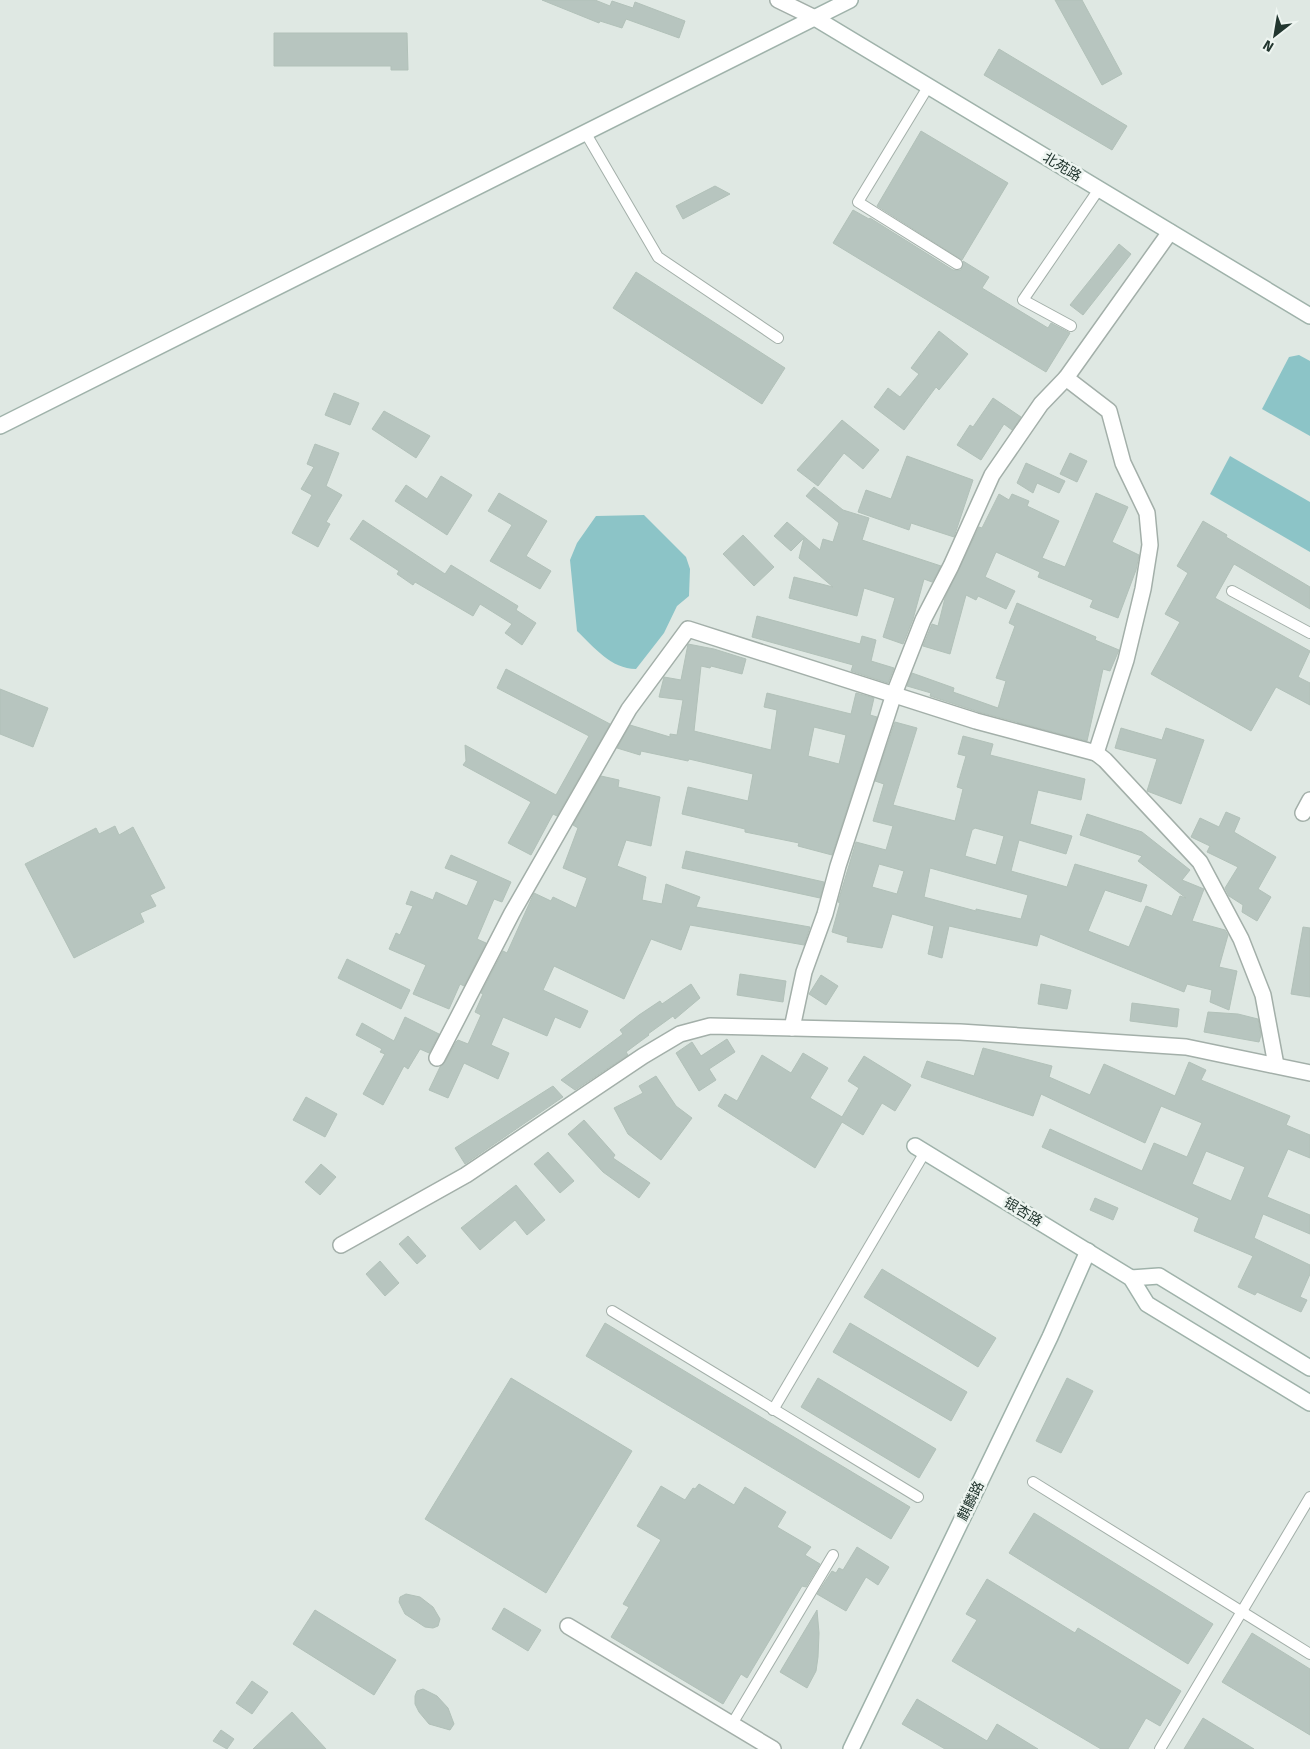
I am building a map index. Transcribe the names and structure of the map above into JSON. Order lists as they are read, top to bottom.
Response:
{
  "streets": {
    "street": ["北苑路", "银杏路", "麒麟路"]
  },
  "crossings": [
    ["银杏路", "麒麟路"]
  ],
  "north": "bottom left"
}
